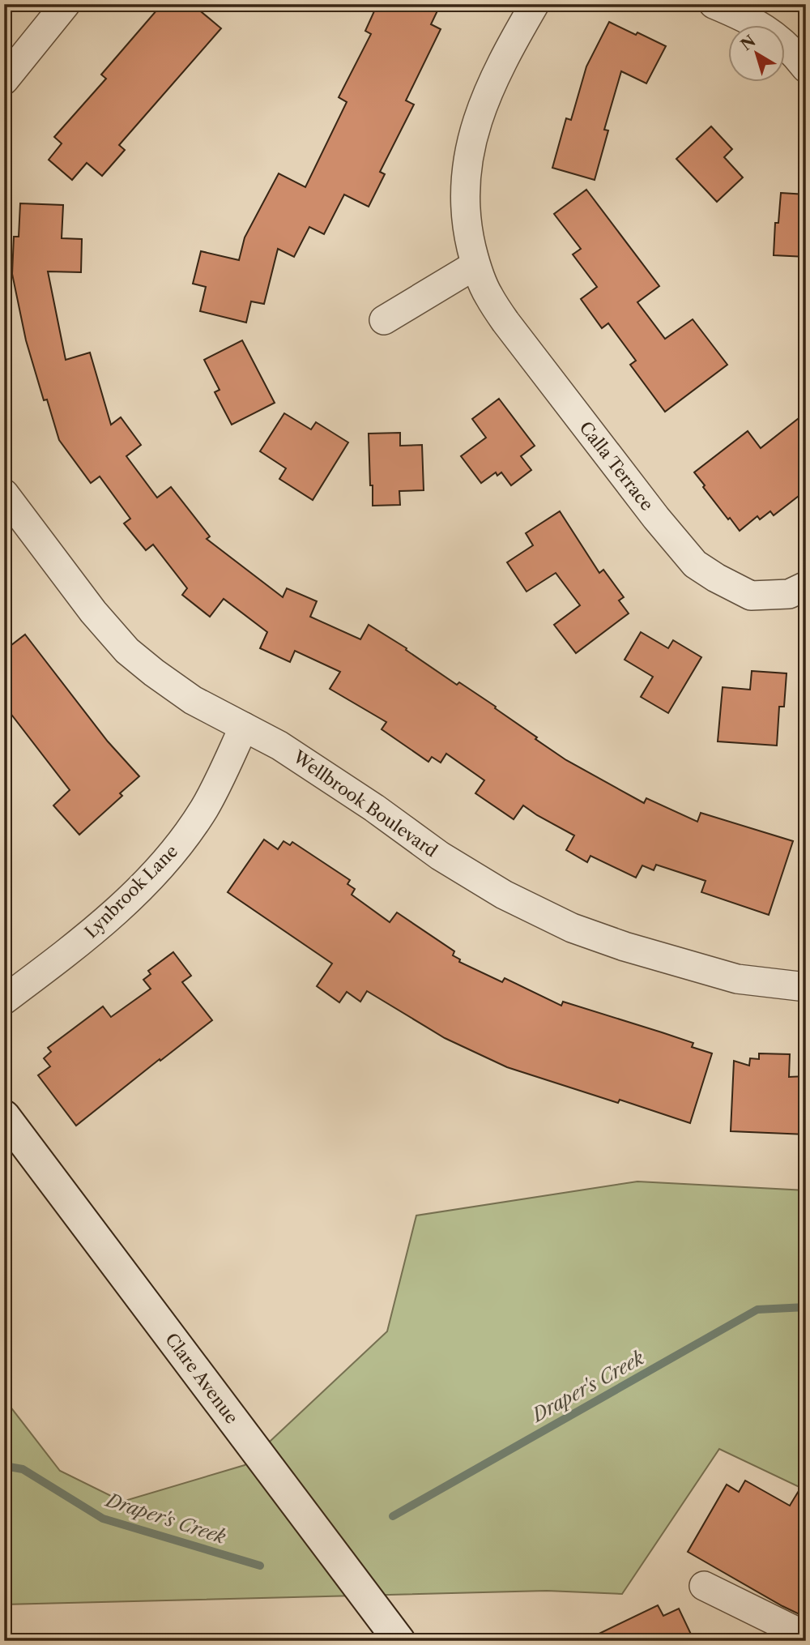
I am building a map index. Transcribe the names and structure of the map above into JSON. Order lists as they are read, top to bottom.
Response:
{
  "streets": {
    "street": [
      "Calla Terrace",
      "Wellbrook Boulevard",
      "Lynbrook Lane",
      "Clare Avenue"
    ]
  },
  "crossings": [
    ["Wellbrook Boulevard", "Lynbrook Lane"]
  ],
  "water": ["Draper's Creek"],
  "north": "top left"
}
